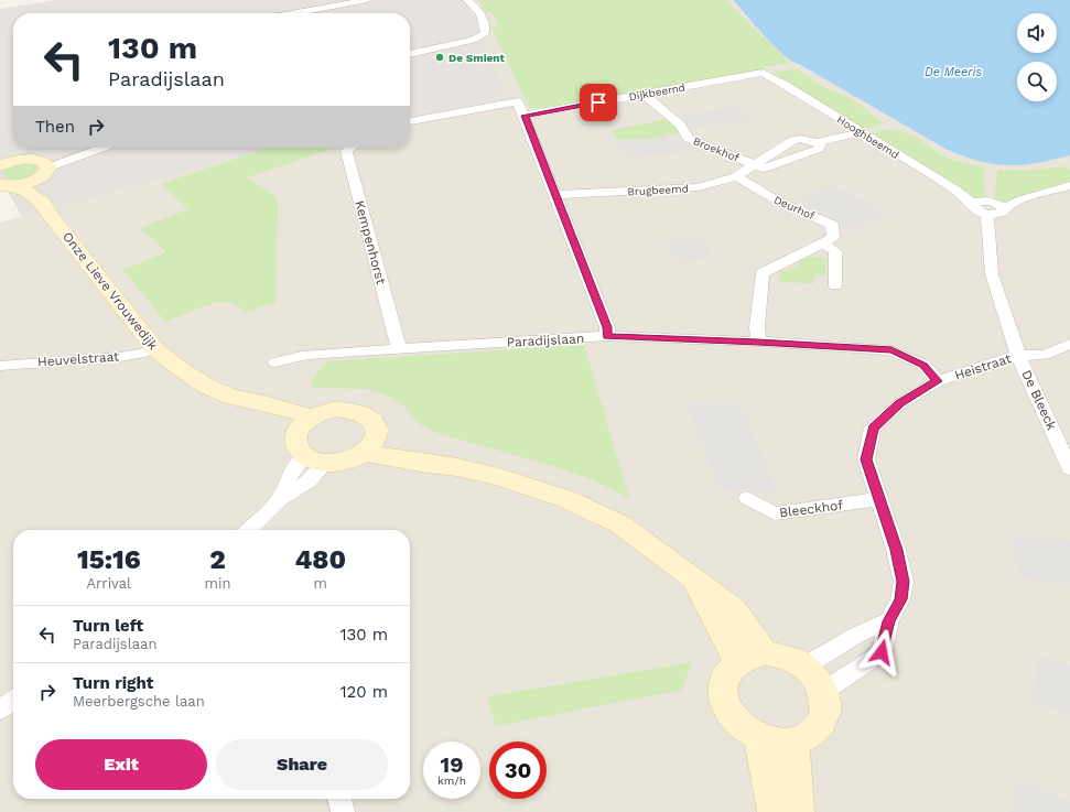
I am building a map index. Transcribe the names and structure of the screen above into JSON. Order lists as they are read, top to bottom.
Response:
{
  "streets": {
    "main road": ["Onze Lieve Vrouwedijk"],
    "street": [
      "Dijkbeemd",
      "Hooghbeemd",
      "Broekhof",
      "Brugbeemd",
      "Deurhof",
      "Kempenhorst",
      "Paradijslaan",
      "Heuvelstraat",
      "Heistraat",
      "De Bleeck",
      "Bleeckhof"
    ]
  },
  "crossings": [
    ["Dijkbeemd", "Hooghbeemd"],
    ["Dijkbeemd", "Broekhof"],
    ["Broekhof", "Brugbeemd"],
    ["Brugbeemd", "Deurhof"],
    ["Kempenhorst", "Paradijslaan"],
    ["Onze Lieve Vrouwedijk", "Heuvelstraat"],
    ["Paradijslaan", "Heistraat"],
    ["Heistraat", "De Bleeck"],
    ["Heistraat", "Bleeckhof"]
  ],
  "water": ["De Meeris"],
  "places": ["De Smient"],
  "page": {
    "turn": ["130 m", "Paradijslaan"],
    "then": "Then",
    "eta": [
      "15:16",
      "Arrival",
      "2",
      "min",
      "480",
      "m"
    ],
    "list": [
      {
        "name": "Turn left",
        "note": "Paradijslaan",
        "value": "130 m"
      },
      {
        "name": "Turn right",
        "note": "Meerbergsche laan",
        "value": "120 m"
      }
    ],
    "buttons": ["Exit", "Share"],
    "speed": "19 km/h",
    "limit": "30"
  }
}
